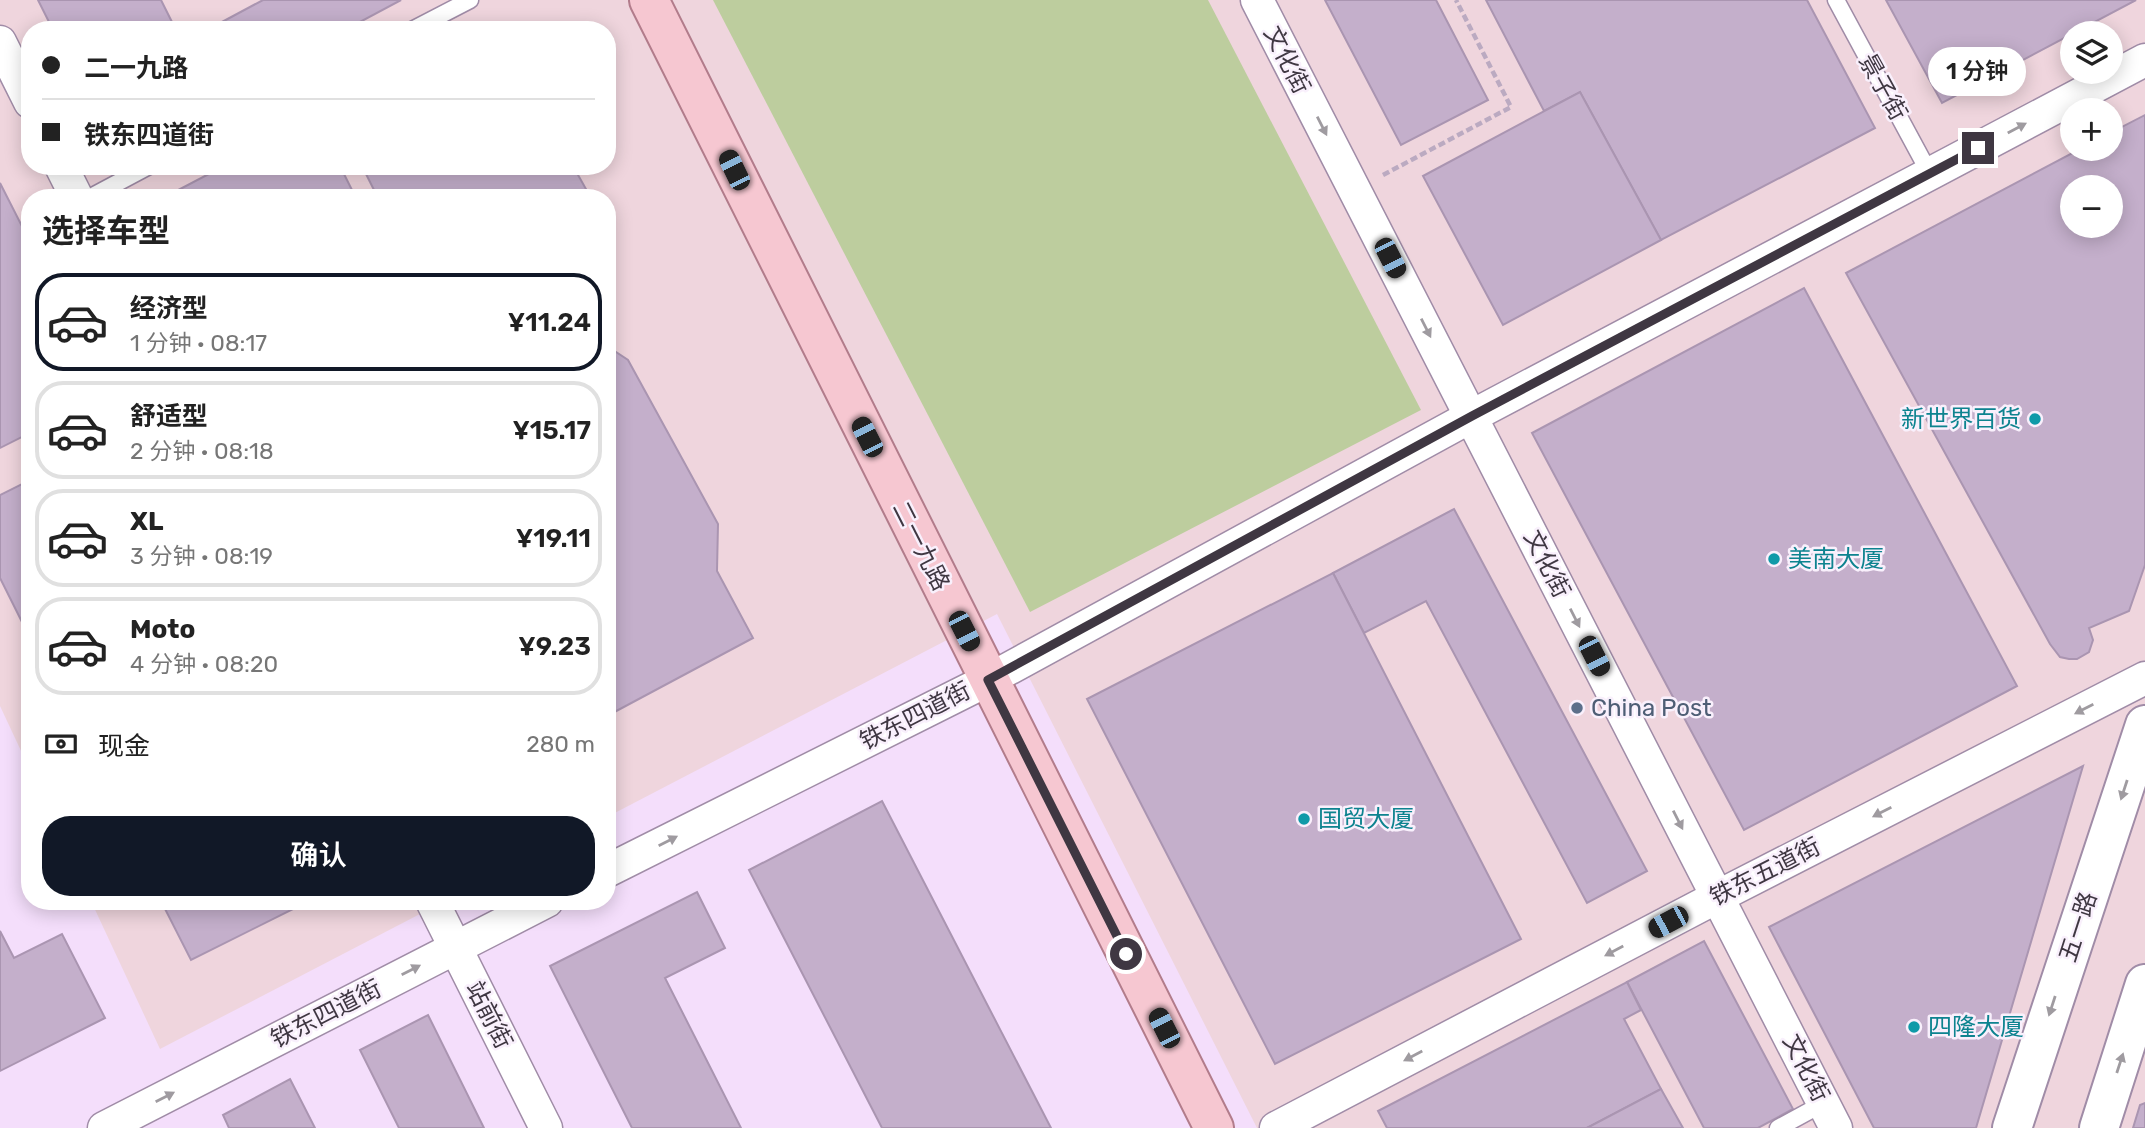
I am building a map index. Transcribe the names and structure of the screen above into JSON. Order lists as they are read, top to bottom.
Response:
{
  "streets": {
    "main road": ["二一九路", "五一路"],
    "street": [
      "文化街",
      "铁东四道街",
      "铁东五道街",
      "站前街"
    ],
    "lane": ["景子街"]
  },
  "crossings": [
    ["文化街", "铁东四道街"],
    ["文化街", "铁东五道街"],
    ["景子街", "铁东四道街"],
    ["二一九路", "铁东四道街"],
    ["铁东四道街", "站前街"]
  ],
  "one_way": ["文化街", "铁东四道街", "铁东五道街"],
  "places": [
    "新世界百货",
    "美南大厦",
    "China Post",
    "国贸大厦",
    "四隆大厦"
  ],
  "page": {
    "map_buttons": ["+", "−"],
    "banner": ["二一九路", "铁东四道街"],
    "bubble": "1 分钟",
    "heading": "选择车型",
    "list": [
      {
        "name": "经济型",
        "note": "1 分钟 · 08:17",
        "value": "¥11.24"
      },
      {
        "name": "舒适型",
        "note": "2 分钟 · 08:18",
        "value": "¥15.17"
      },
      {
        "name": "XL",
        "note": "3 分钟 · 08:19",
        "value": "¥19.11"
      },
      {
        "name": "Moto",
        "note": "4 分钟 · 08:20",
        "value": "¥9.23"
      }
    ],
    "pay": ["现金", "280 m"],
    "buttons": "确认"
  }
}
